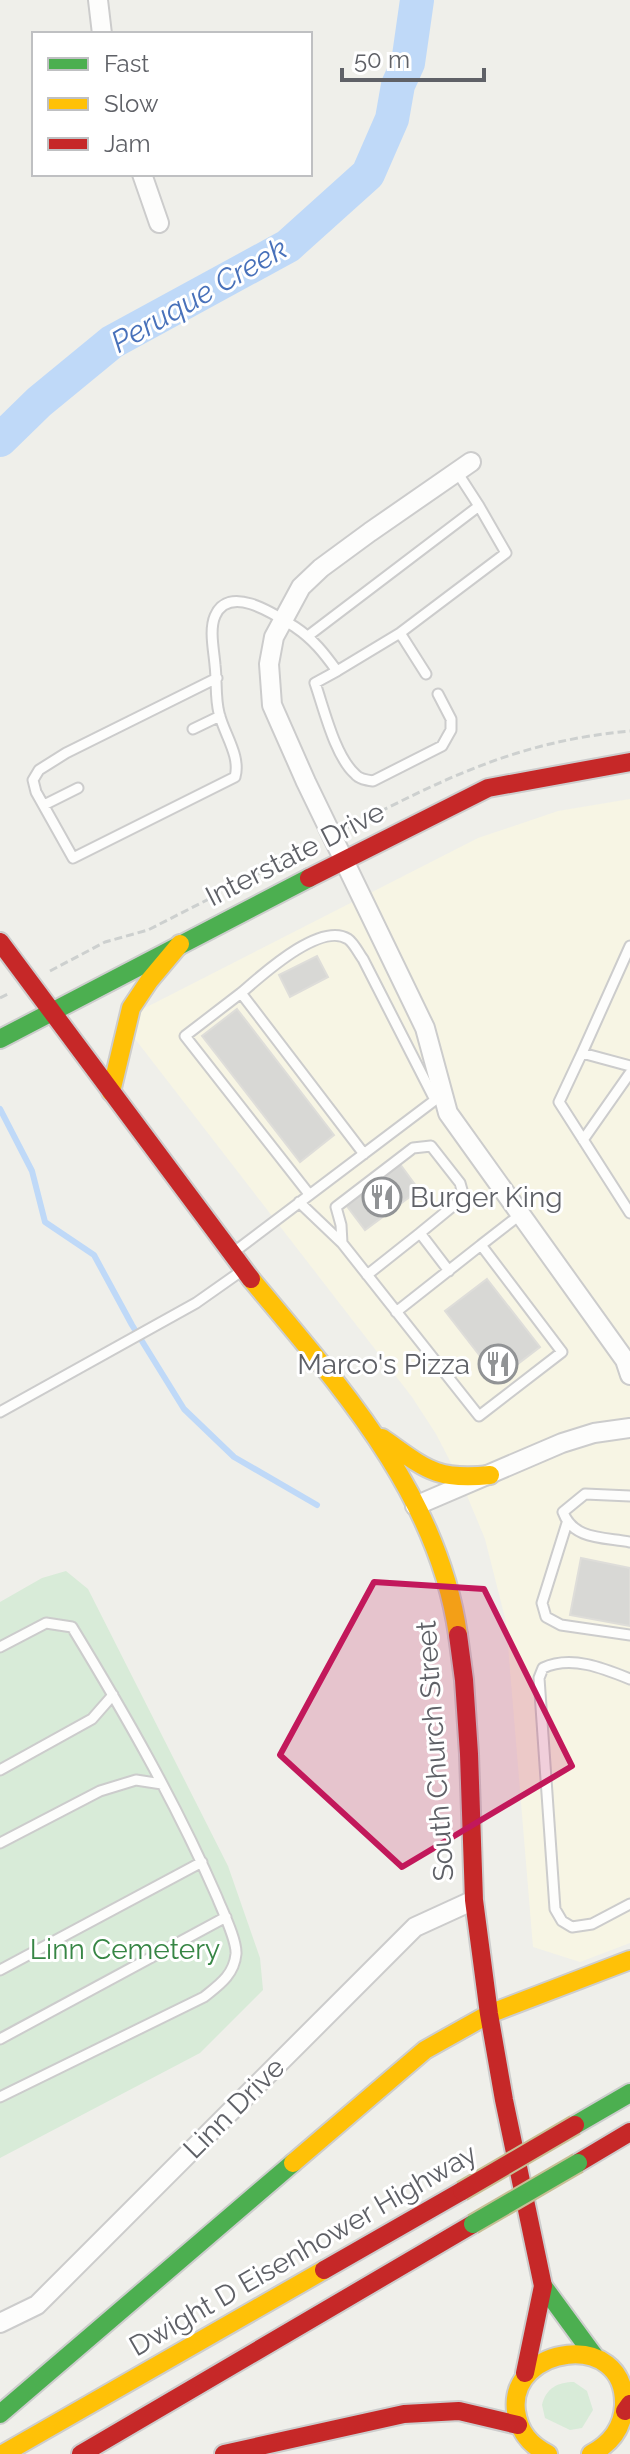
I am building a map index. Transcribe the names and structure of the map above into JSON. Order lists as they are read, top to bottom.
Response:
{
  "streets": {
    "main road": ["Interstate Drive", "South Church Street", "Dwight D Eisenhower Highway"],
    "street": ["Linn Drive"]
  },
  "crossings": [
    ["Interstate Drive", "South Church Street"],
    ["South Church Street", "Linn Drive"]
  ],
  "water": ["Peruque Creek"],
  "parks": ["Linn Cemetery"],
  "places": {
    "restaurant": ["Burger King", "Marco's Pizza"]
  },
  "legend": ["Fast", "Slow", "Jam"],
  "scale_bar": "50 m"
}
